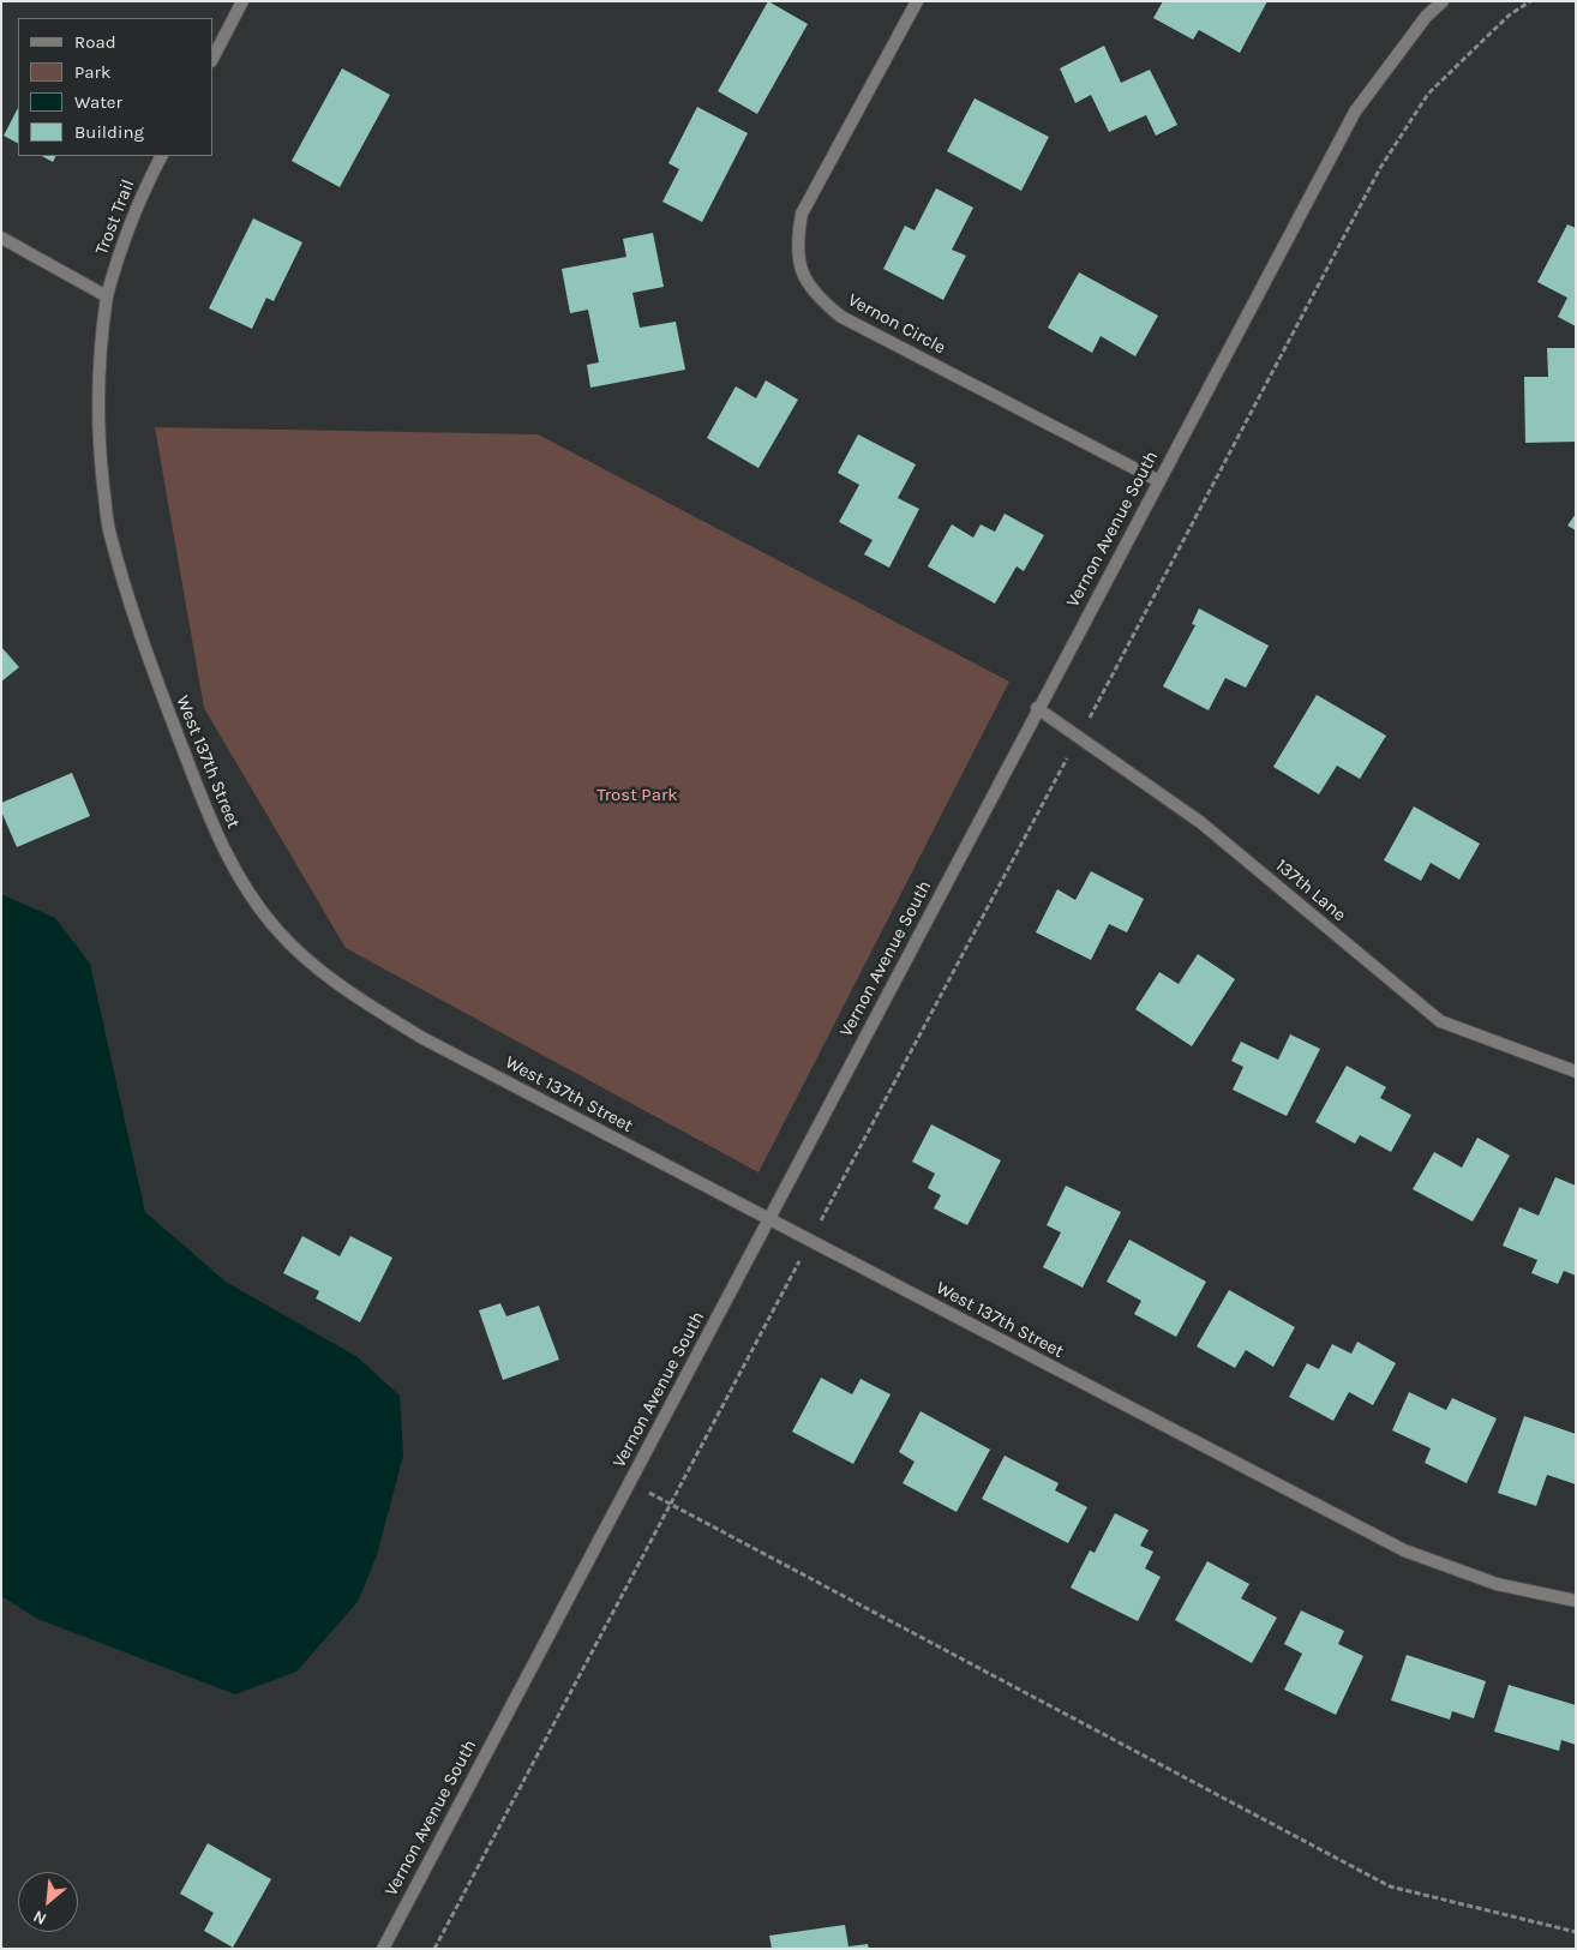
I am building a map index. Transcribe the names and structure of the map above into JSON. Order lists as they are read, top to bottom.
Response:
{
  "streets": {
    "street": [
      "Trost Trail",
      "Vernon Circle",
      "Vernon Avenue South",
      "West 137th Street",
      "137th Lane"
    ]
  },
  "crossings": [
    ["Trost Trail", "West 137th Street"],
    ["Vernon Circle", "Vernon Avenue South"],
    ["Vernon Avenue South", "West 137th Street"],
    ["Vernon Avenue South", "137th Lane"]
  ],
  "parks": ["Trost Park"],
  "legend": [
    "Road",
    "Park",
    "Water",
    "Building"
  ],
  "north": "bottom left"
}
